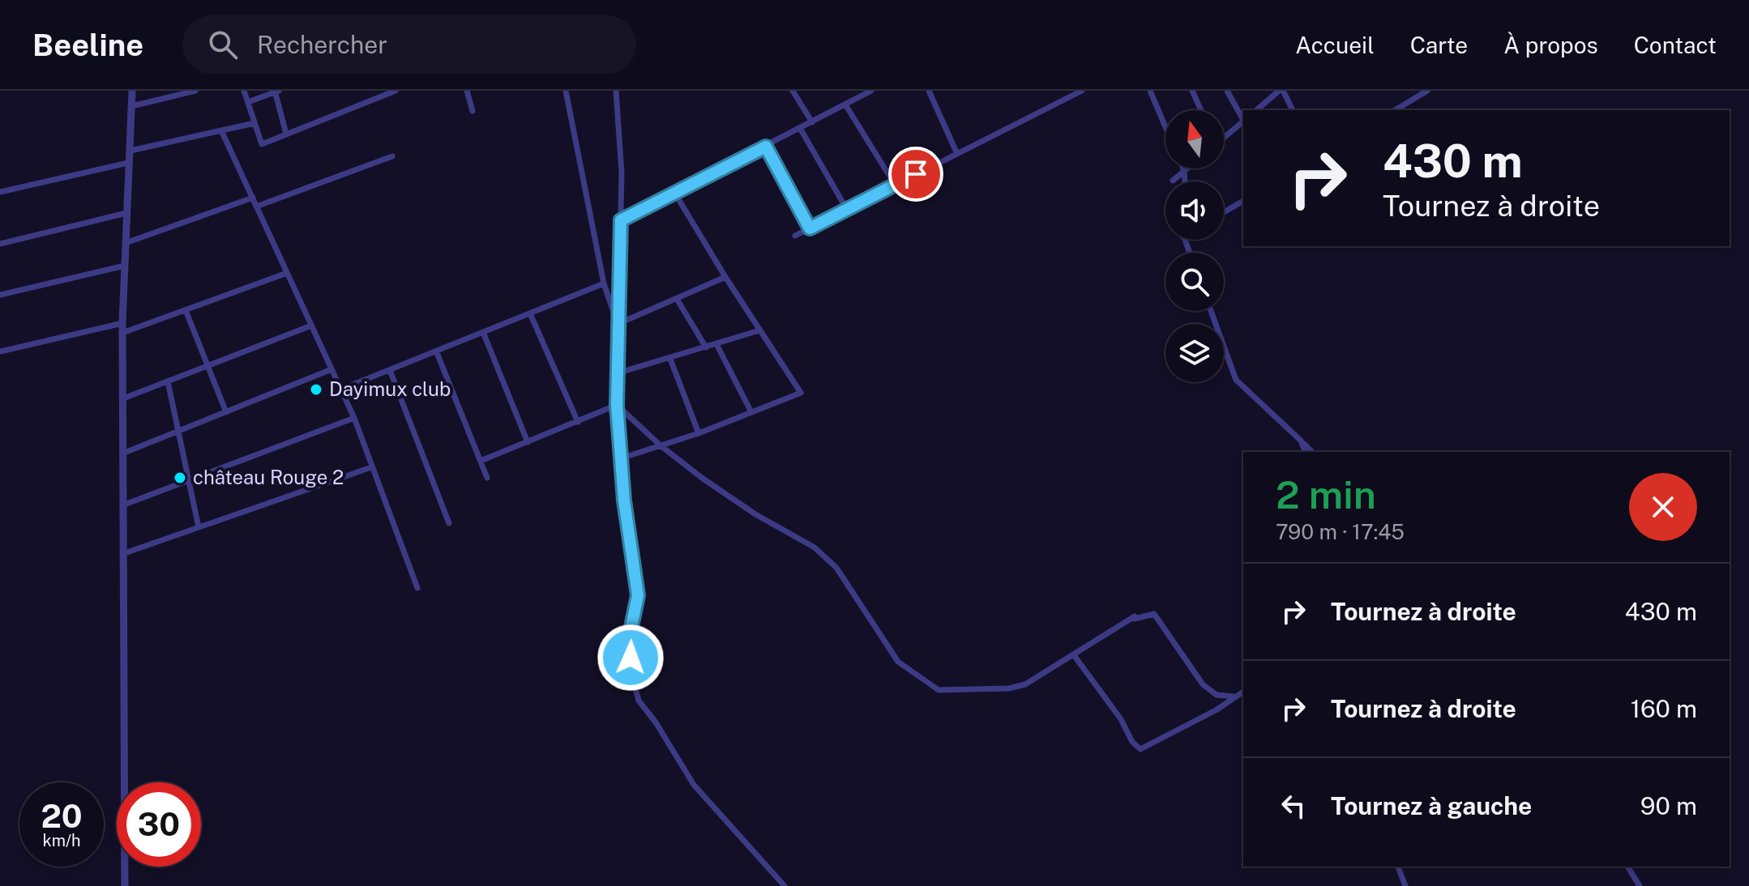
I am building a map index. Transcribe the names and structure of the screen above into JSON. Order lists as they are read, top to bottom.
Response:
{
  "places": ["Dayimux club", "château Rouge 2"],
  "north": "top",
  "page": {
    "header": "Beeline",
    "search": "Rechercher",
    "nav": [
      "Accueil",
      "Carte",
      "À propos",
      "Contact"
    ],
    "turn": ["430 m", "Tournez à droite"],
    "heading": ["2 min", "790 m · 17:45"],
    "list": [
      {
        "name": "Tournez à droite",
        "value": "430 m"
      },
      {
        "name": "Tournez à droite",
        "value": "160 m"
      },
      {
        "name": "Tournez à gauche",
        "value": "90 m"
      }
    ],
    "speed": "20 km/h",
    "limit": "30"
  }
}
